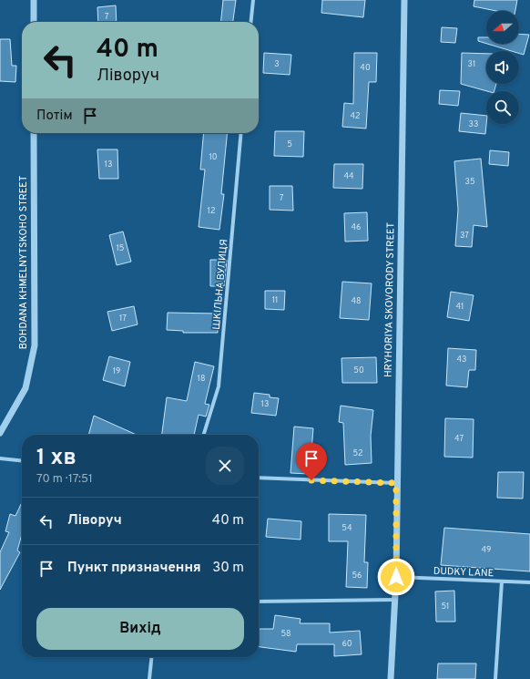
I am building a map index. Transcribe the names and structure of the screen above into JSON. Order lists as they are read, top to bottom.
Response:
{
  "streets": {
    "street": [
      "BOHDANA KHMELNYTSKOHO STREET",
      "ШКІЛЬНА ВУЛИЦЯ",
      "HRYHORIYA SKOVORODY STREET",
      "DUDKY LANE"
    ]
  },
  "crossings": [
    ["HRYHORIYA SKOVORODY STREET", "DUDKY LANE"]
  ],
  "house_numbers": [
    "7",
    "3",
    "31",
    "40",
    "42",
    "33",
    "5",
    "10",
    "13",
    "44",
    "35",
    "7",
    "12",
    "46",
    "37",
    "15",
    "11",
    "48",
    "41",
    "17",
    "43",
    "50",
    "19",
    "18",
    "13",
    "47",
    "52",
    "54",
    "49",
    "56",
    "51",
    "58",
    "60"
  ],
  "north": "left",
  "page": {
    "turn": ["40 m", "Ліворуч"],
    "then": "Потім",
    "heading": ["1 хв", "70 m · 17:51"],
    "list": [
      {
        "name": "Ліворуч",
        "value": "40 m"
      },
      {
        "name": "Пункт призначення",
        "value": "30 m"
      }
    ],
    "buttons": "Вихід"
  }
}
